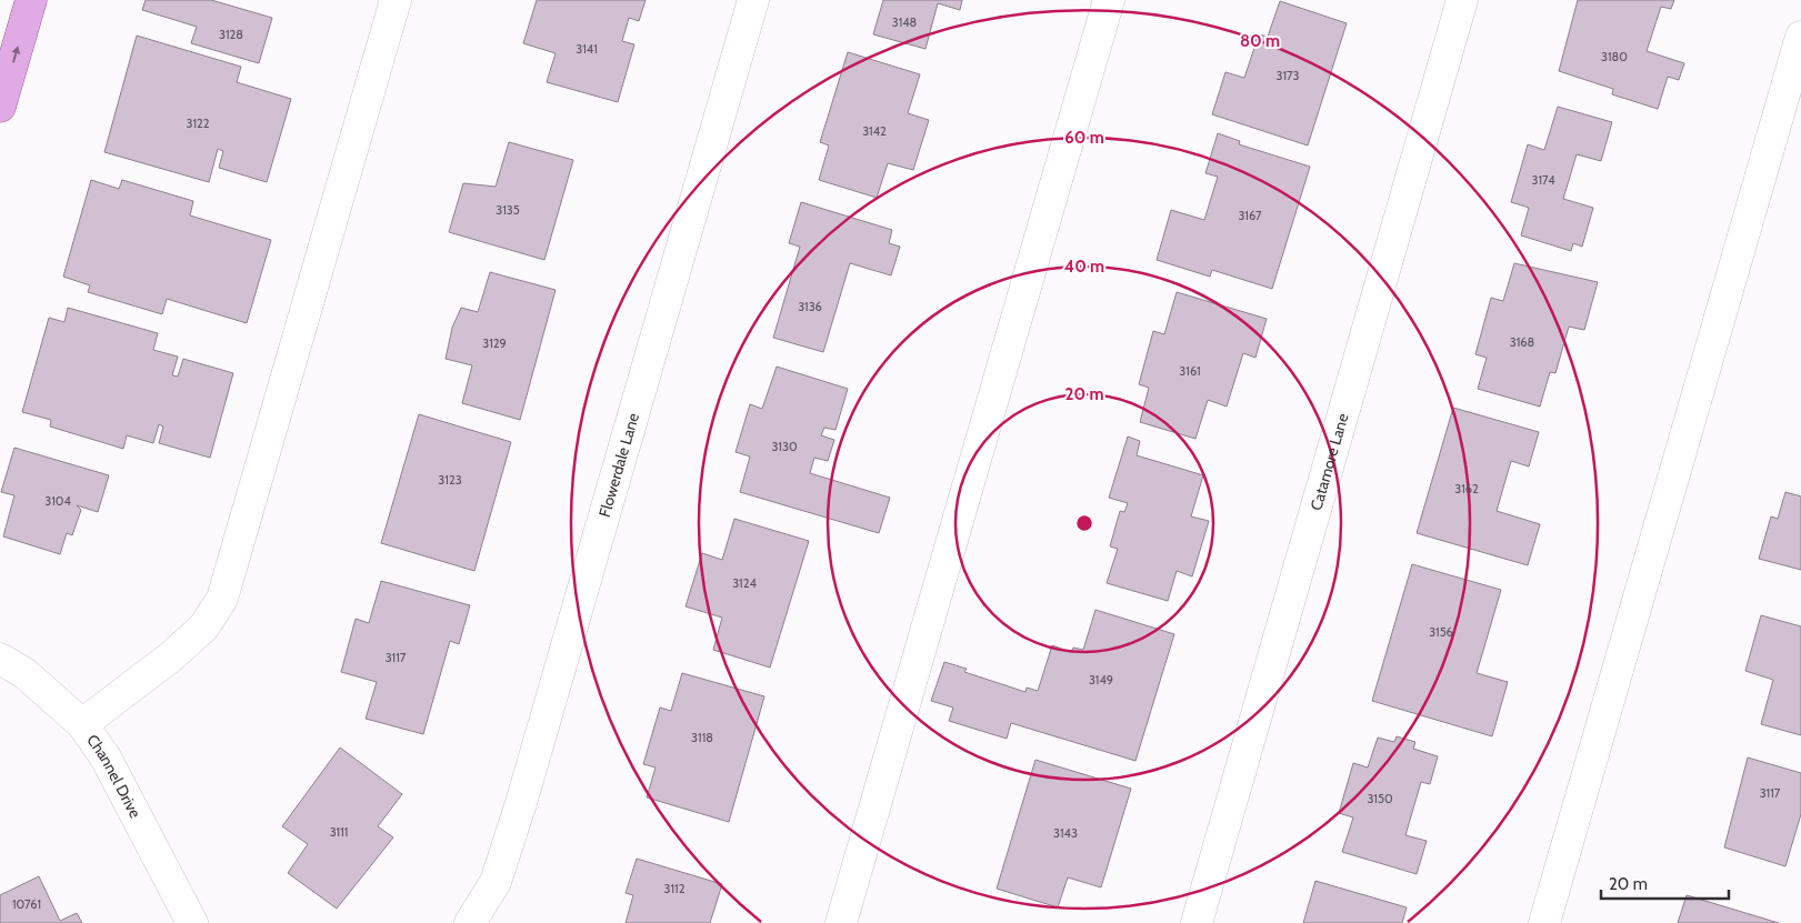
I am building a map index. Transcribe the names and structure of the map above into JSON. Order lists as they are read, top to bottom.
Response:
{
  "streets": {
    "street": ["Catamore Lane", "Flowerdale Lane", "Channel Drive"]
  },
  "house_numbers": [
    "3148",
    "3128",
    "3141",
    "3180",
    "3173",
    "3122",
    "3142",
    "3174",
    "3135",
    "3167",
    "3136",
    "3168",
    "3129",
    "3161",
    "3130",
    "3123",
    "3162",
    "3104",
    "3124",
    "3156",
    "3117",
    "3149",
    "3118",
    "3117",
    "3150",
    "3111",
    "3143",
    "3112",
    "10761"
  ],
  "scale_bar": "20 m",
  "rings": [
    "80 m",
    "60 m",
    "40 m",
    "20 m"
  ]
}
